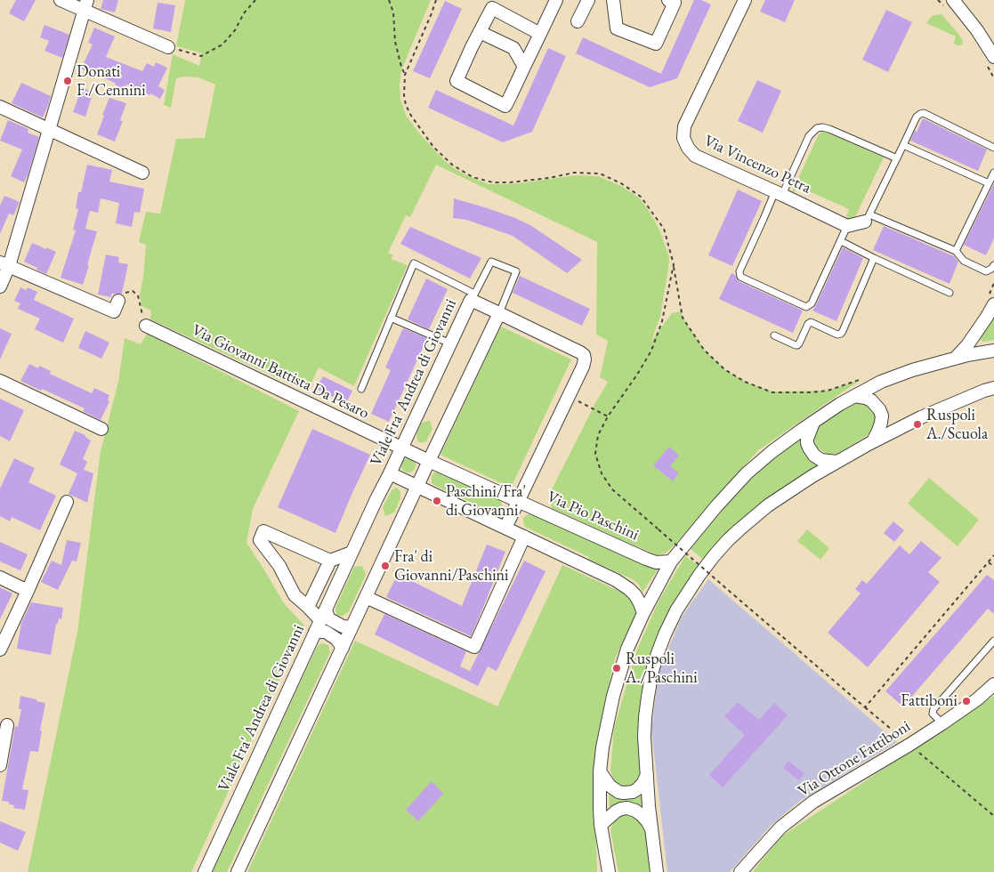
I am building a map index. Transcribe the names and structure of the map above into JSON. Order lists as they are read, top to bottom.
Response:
{
  "streets": {
    "street": [
      "Via Vincenzo Petra",
      "Via Giovanni Battista Da Pesaro",
      "Viale Fra' Andrea di Giovanni",
      "Via Pio Paschini",
      "Via Ottone Fattiboni"
    ]
  },
  "crossings": [
    ["Via Giovanni Battista Da Pesaro", "Viale Fra' Andrea di Giovanni"],
    ["Via Giovanni Battista Da Pesaro", "Via Pio Paschini"]
  ],
  "places": [
    "Donati F./Cennini",
    "Ruspoli A./Scuola",
    "Paschini/Fra' di Giovanni",
    "Fra' di Giovanni/Paschini",
    "Ruspoli A./Paschini",
    "Fattiboni"
  ]
}
